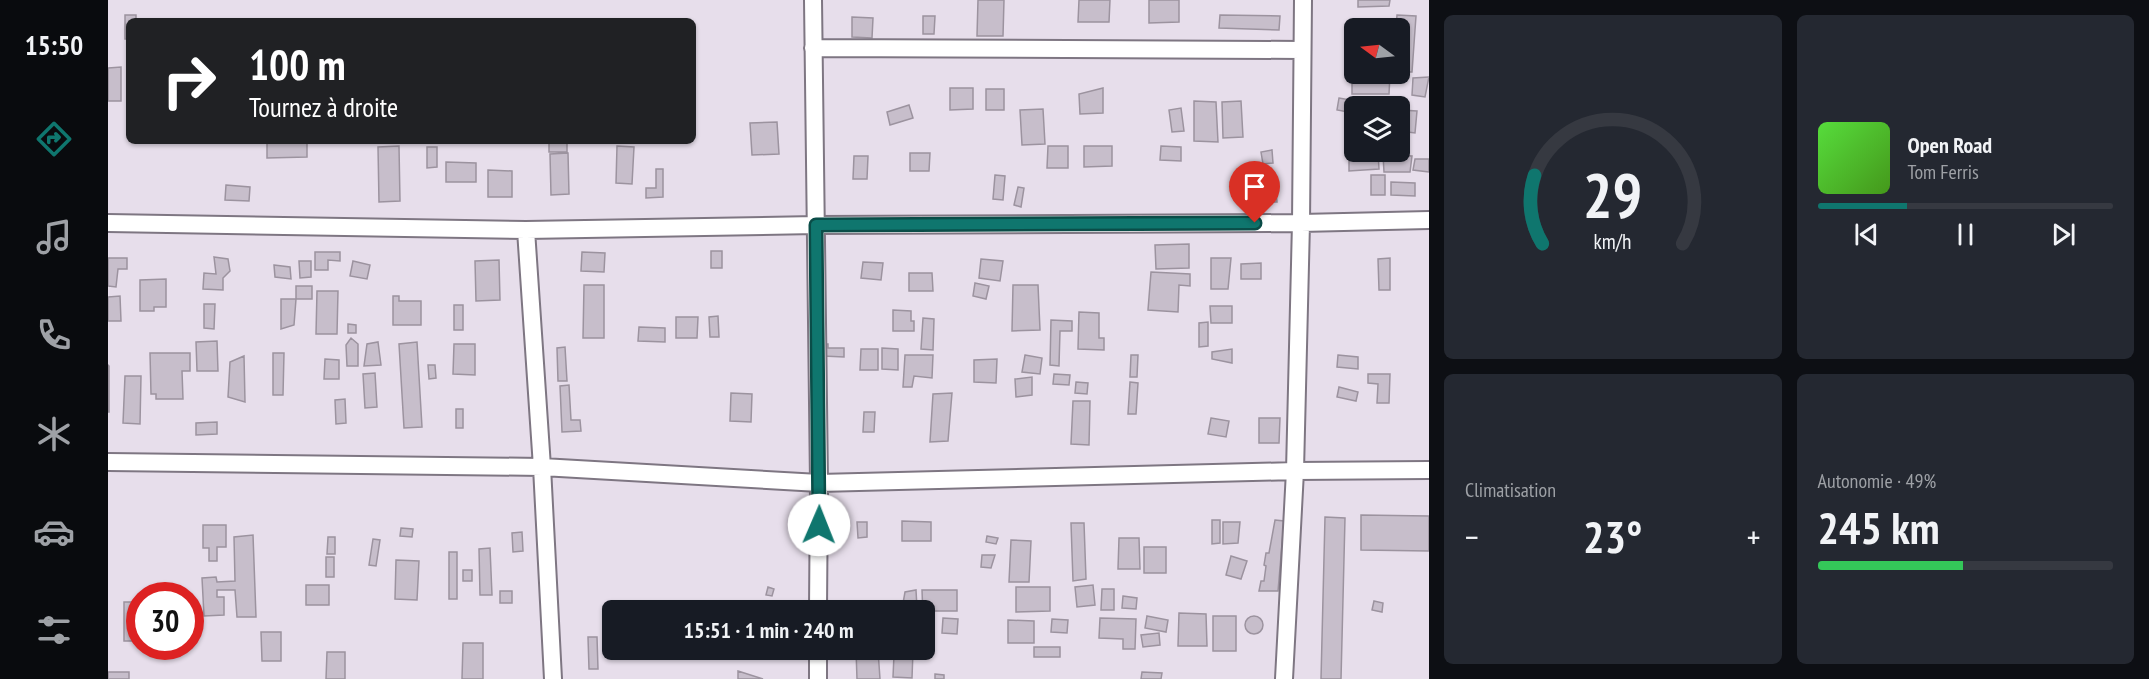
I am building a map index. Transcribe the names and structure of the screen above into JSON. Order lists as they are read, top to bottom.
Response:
{
  "north": "left",
  "page": {
    "tabs": "15:50",
    "turn": ["100 m", "Tournez à droite"],
    "song": ["Open Road", "Tom Ferris"],
    "tile": [
      "Climatisation",
      ["Autonomie · 49%", "245 km"]
    ],
    "heat": ["−", "23°", "+"],
    "limit": "30",
    "trip": "15:51 · 1 min · 240 m",
    "gauge": ["29", "km/h"]
  }
}
